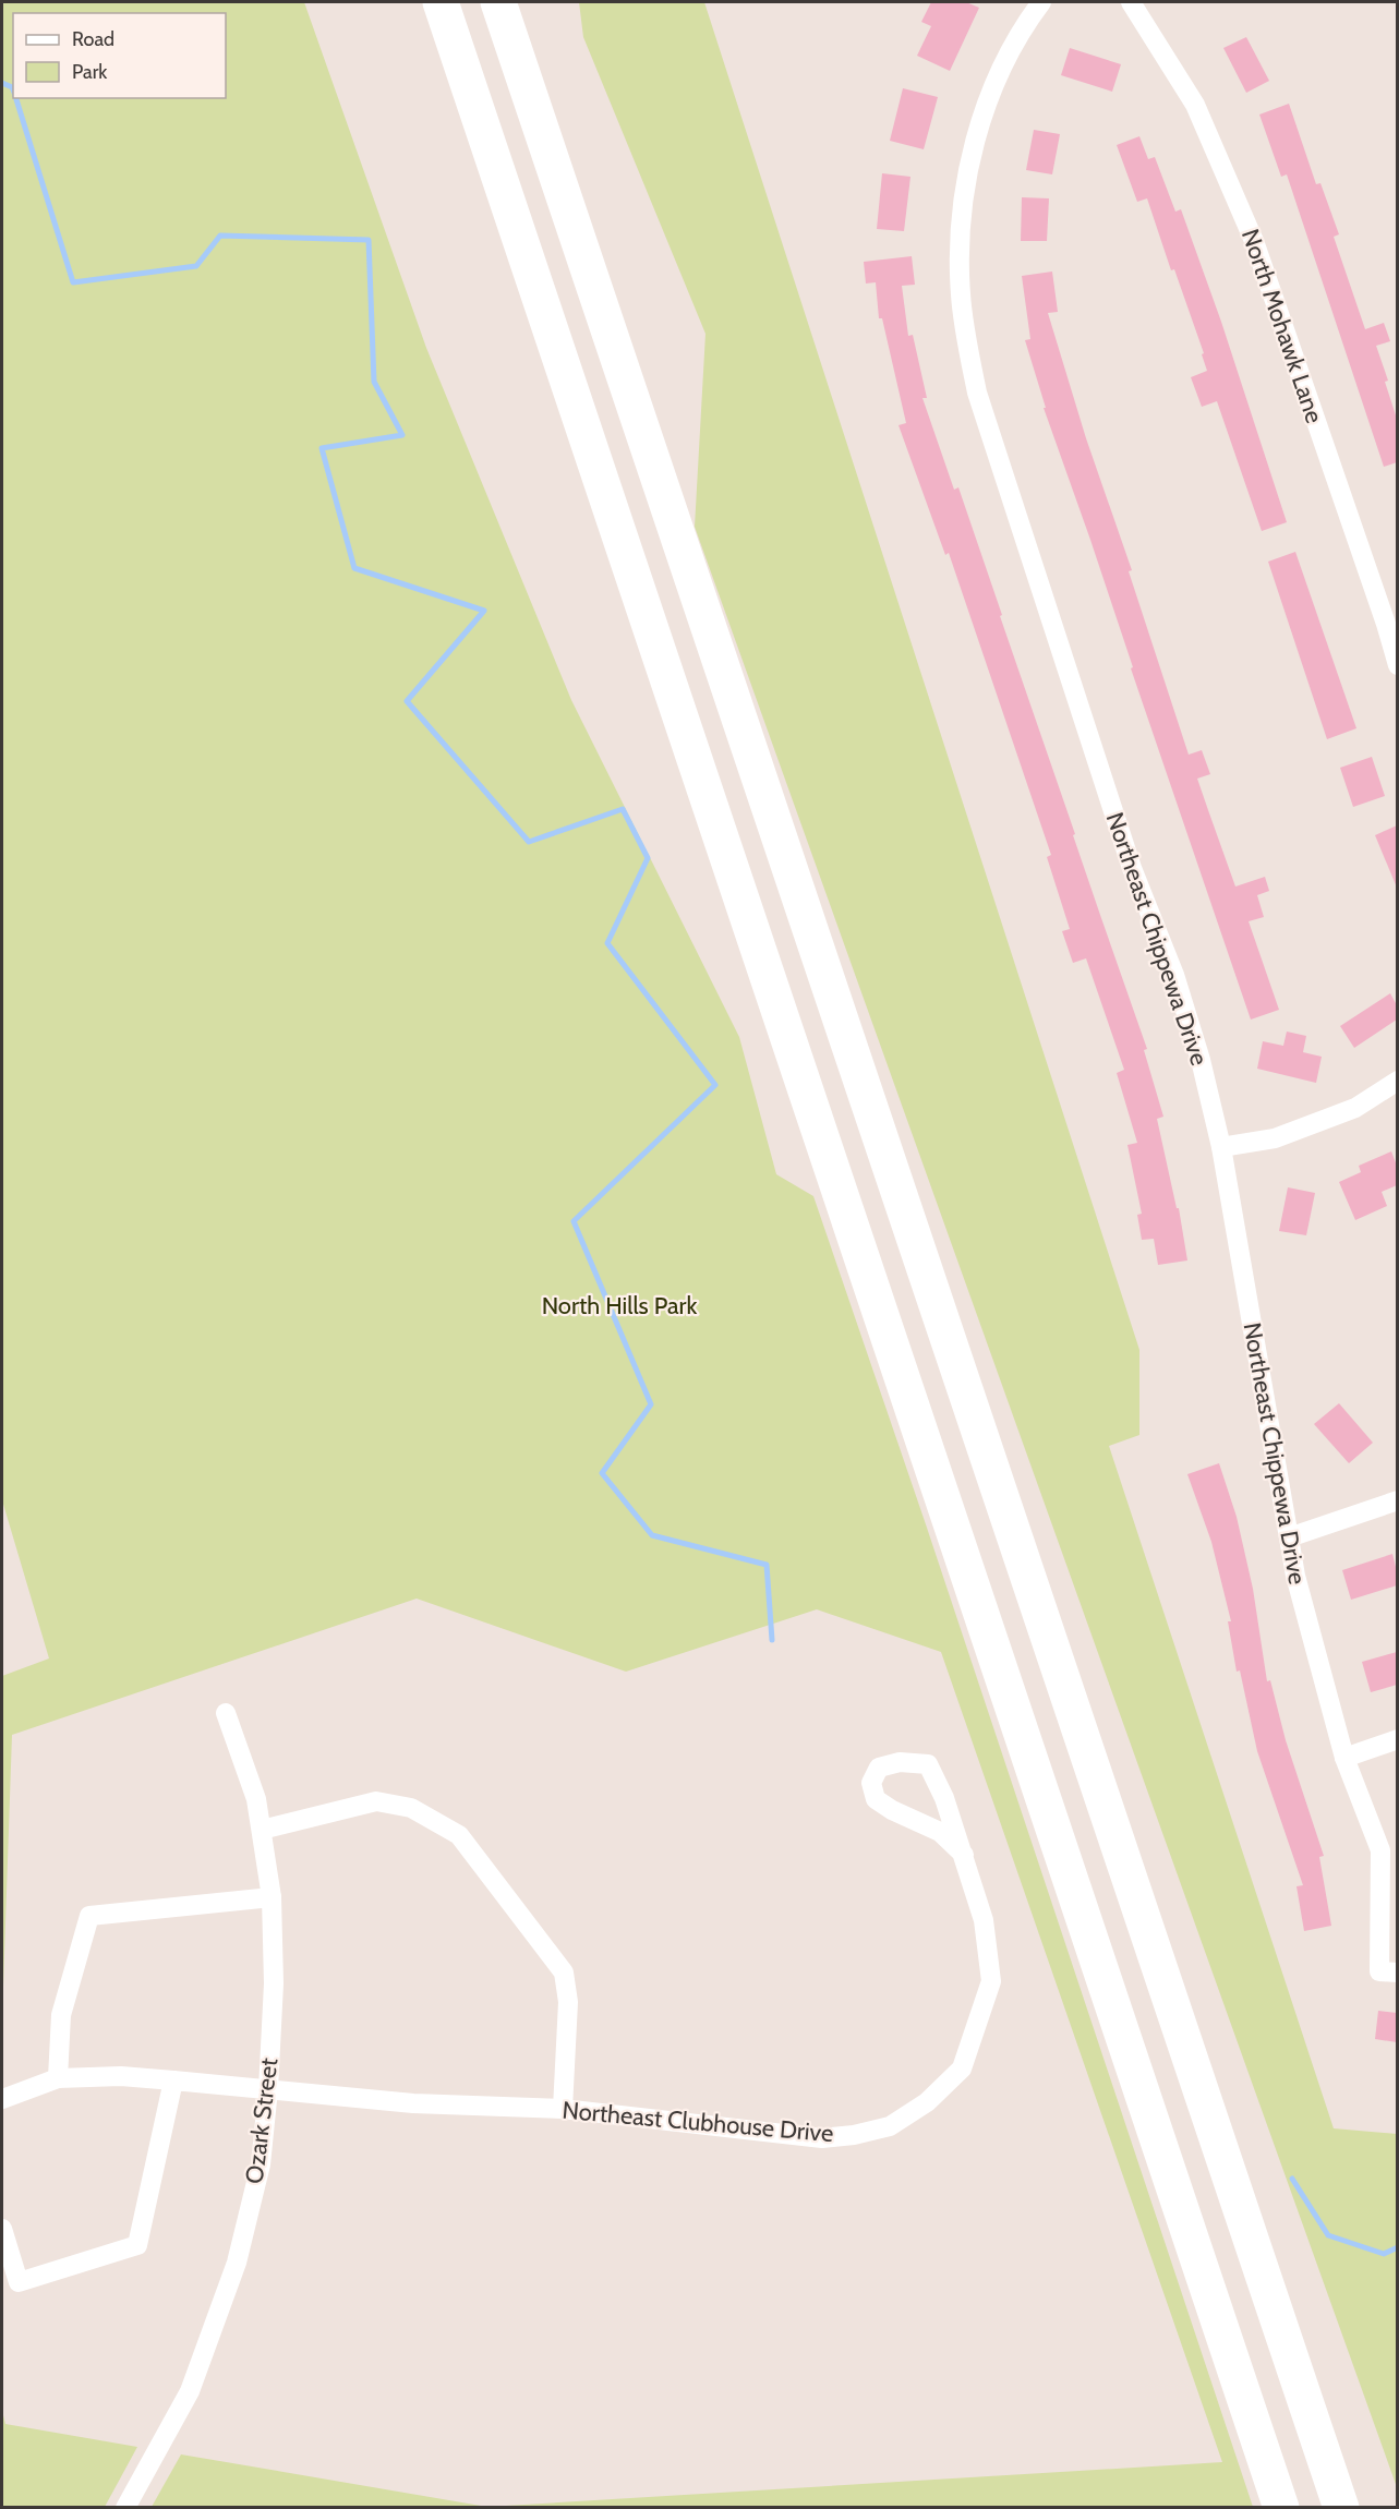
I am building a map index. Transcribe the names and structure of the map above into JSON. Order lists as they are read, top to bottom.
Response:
{
  "streets": {
    "street": [
      "North Mohawk Lane",
      "Northeast Chippewa Drive",
      "Ozark Street",
      "Northeast Clubhouse Drive"
    ]
  },
  "crossings": [
    ["Ozark Street", "Northeast Clubhouse Drive"]
  ],
  "parks": ["North Hills Park"],
  "legend": ["Road", "Park"]
}
